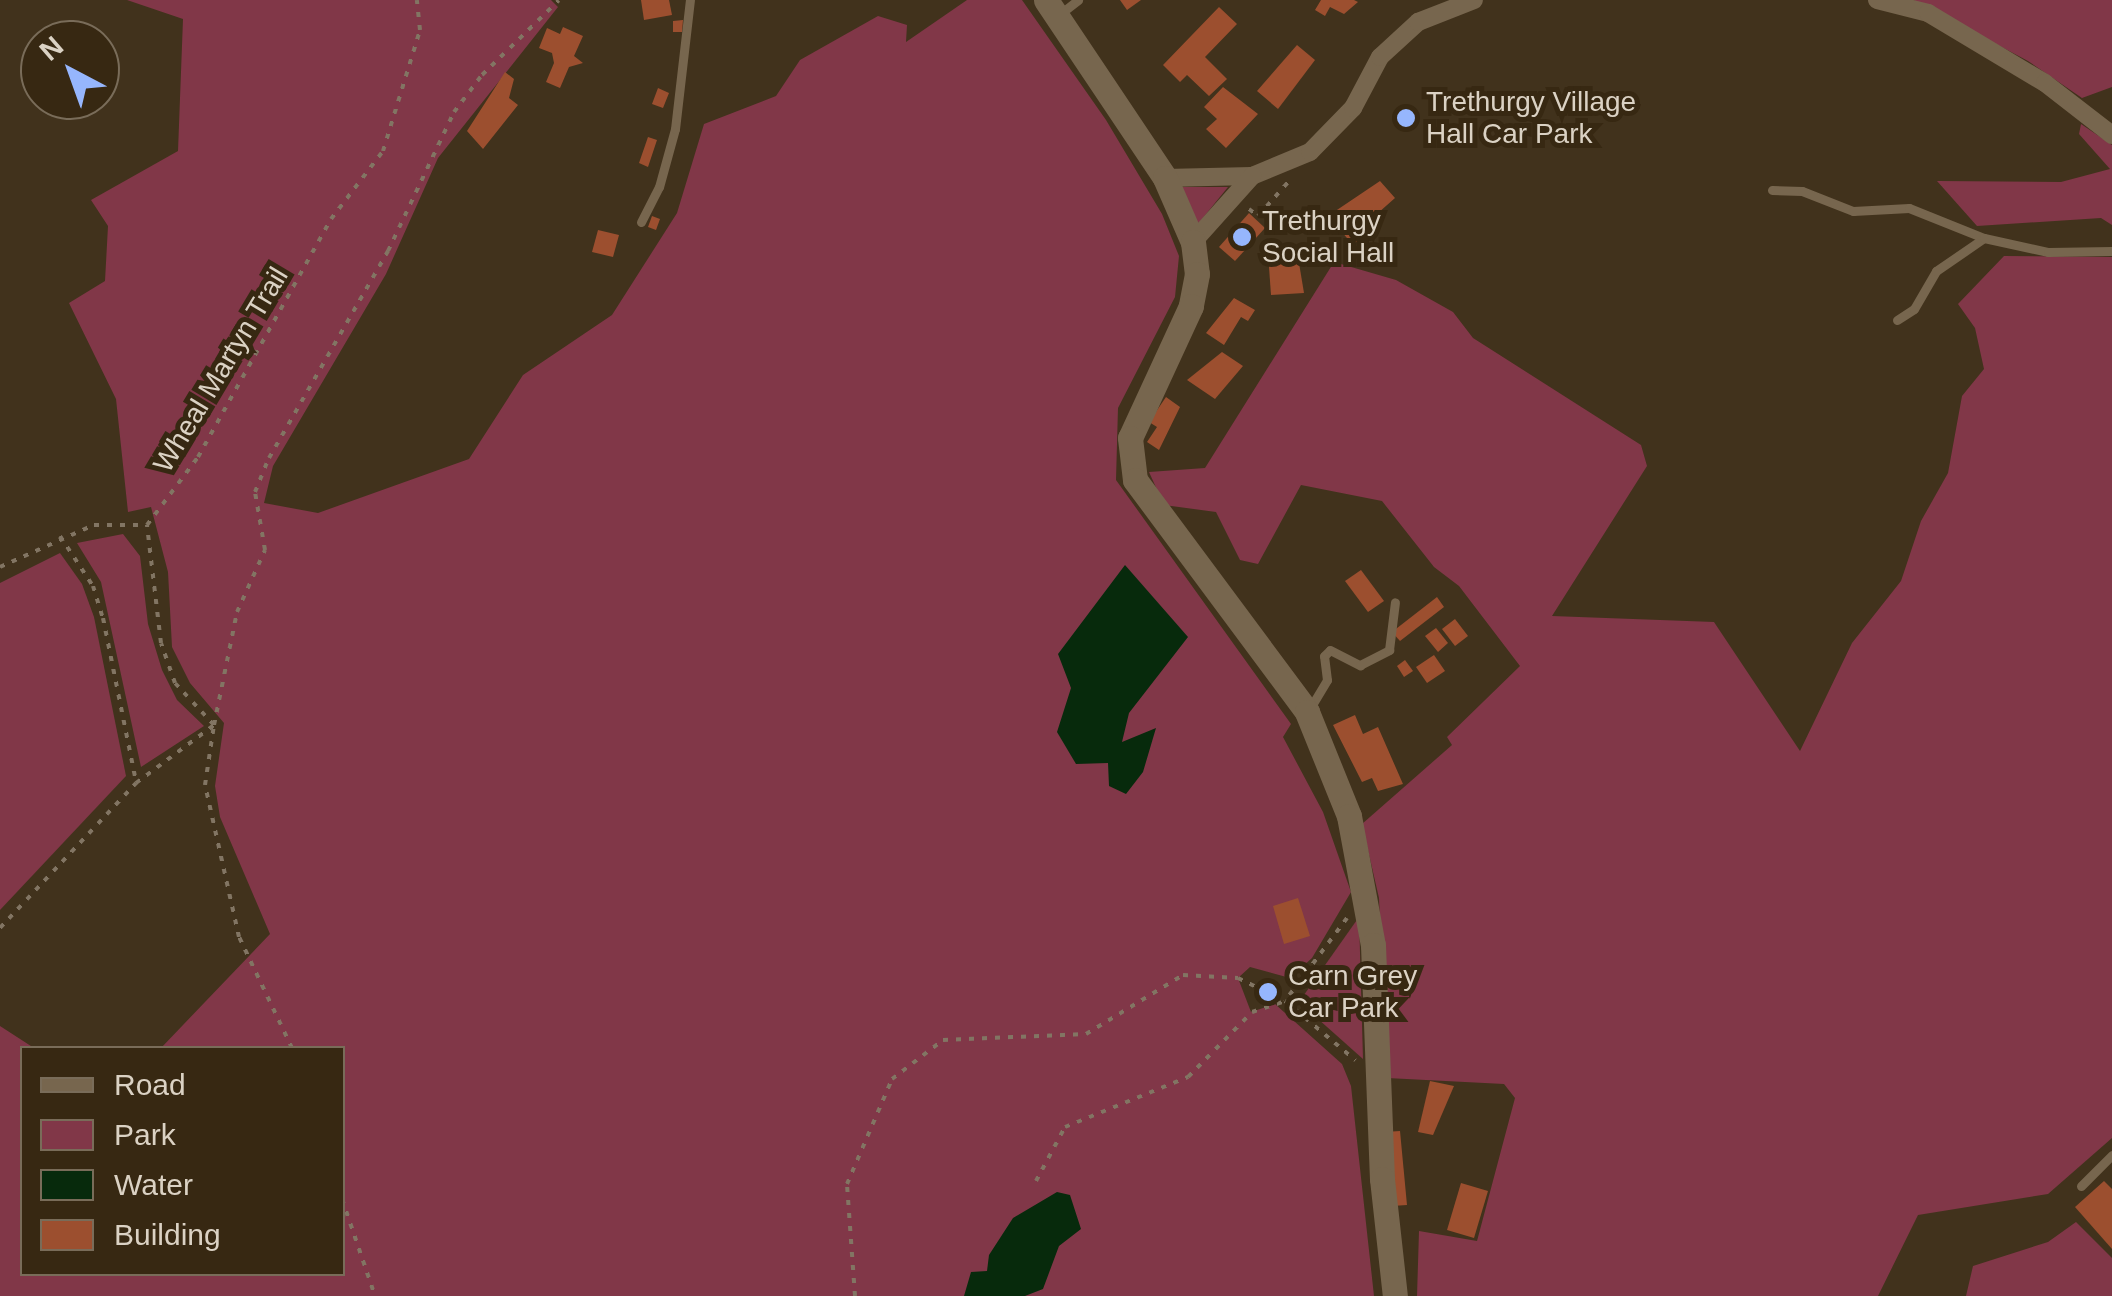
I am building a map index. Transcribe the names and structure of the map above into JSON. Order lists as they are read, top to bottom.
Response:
{
  "streets": {
    "path": ["Wheal Martyn Trail"]
  },
  "places": ["Trethurgy Village Hall Car Park", "Trethurgy Social Hall", "Carn Grey Car Park"],
  "legend": [
    "Road",
    "Park",
    "Water",
    "Building"
  ],
  "north": "top left"
}
